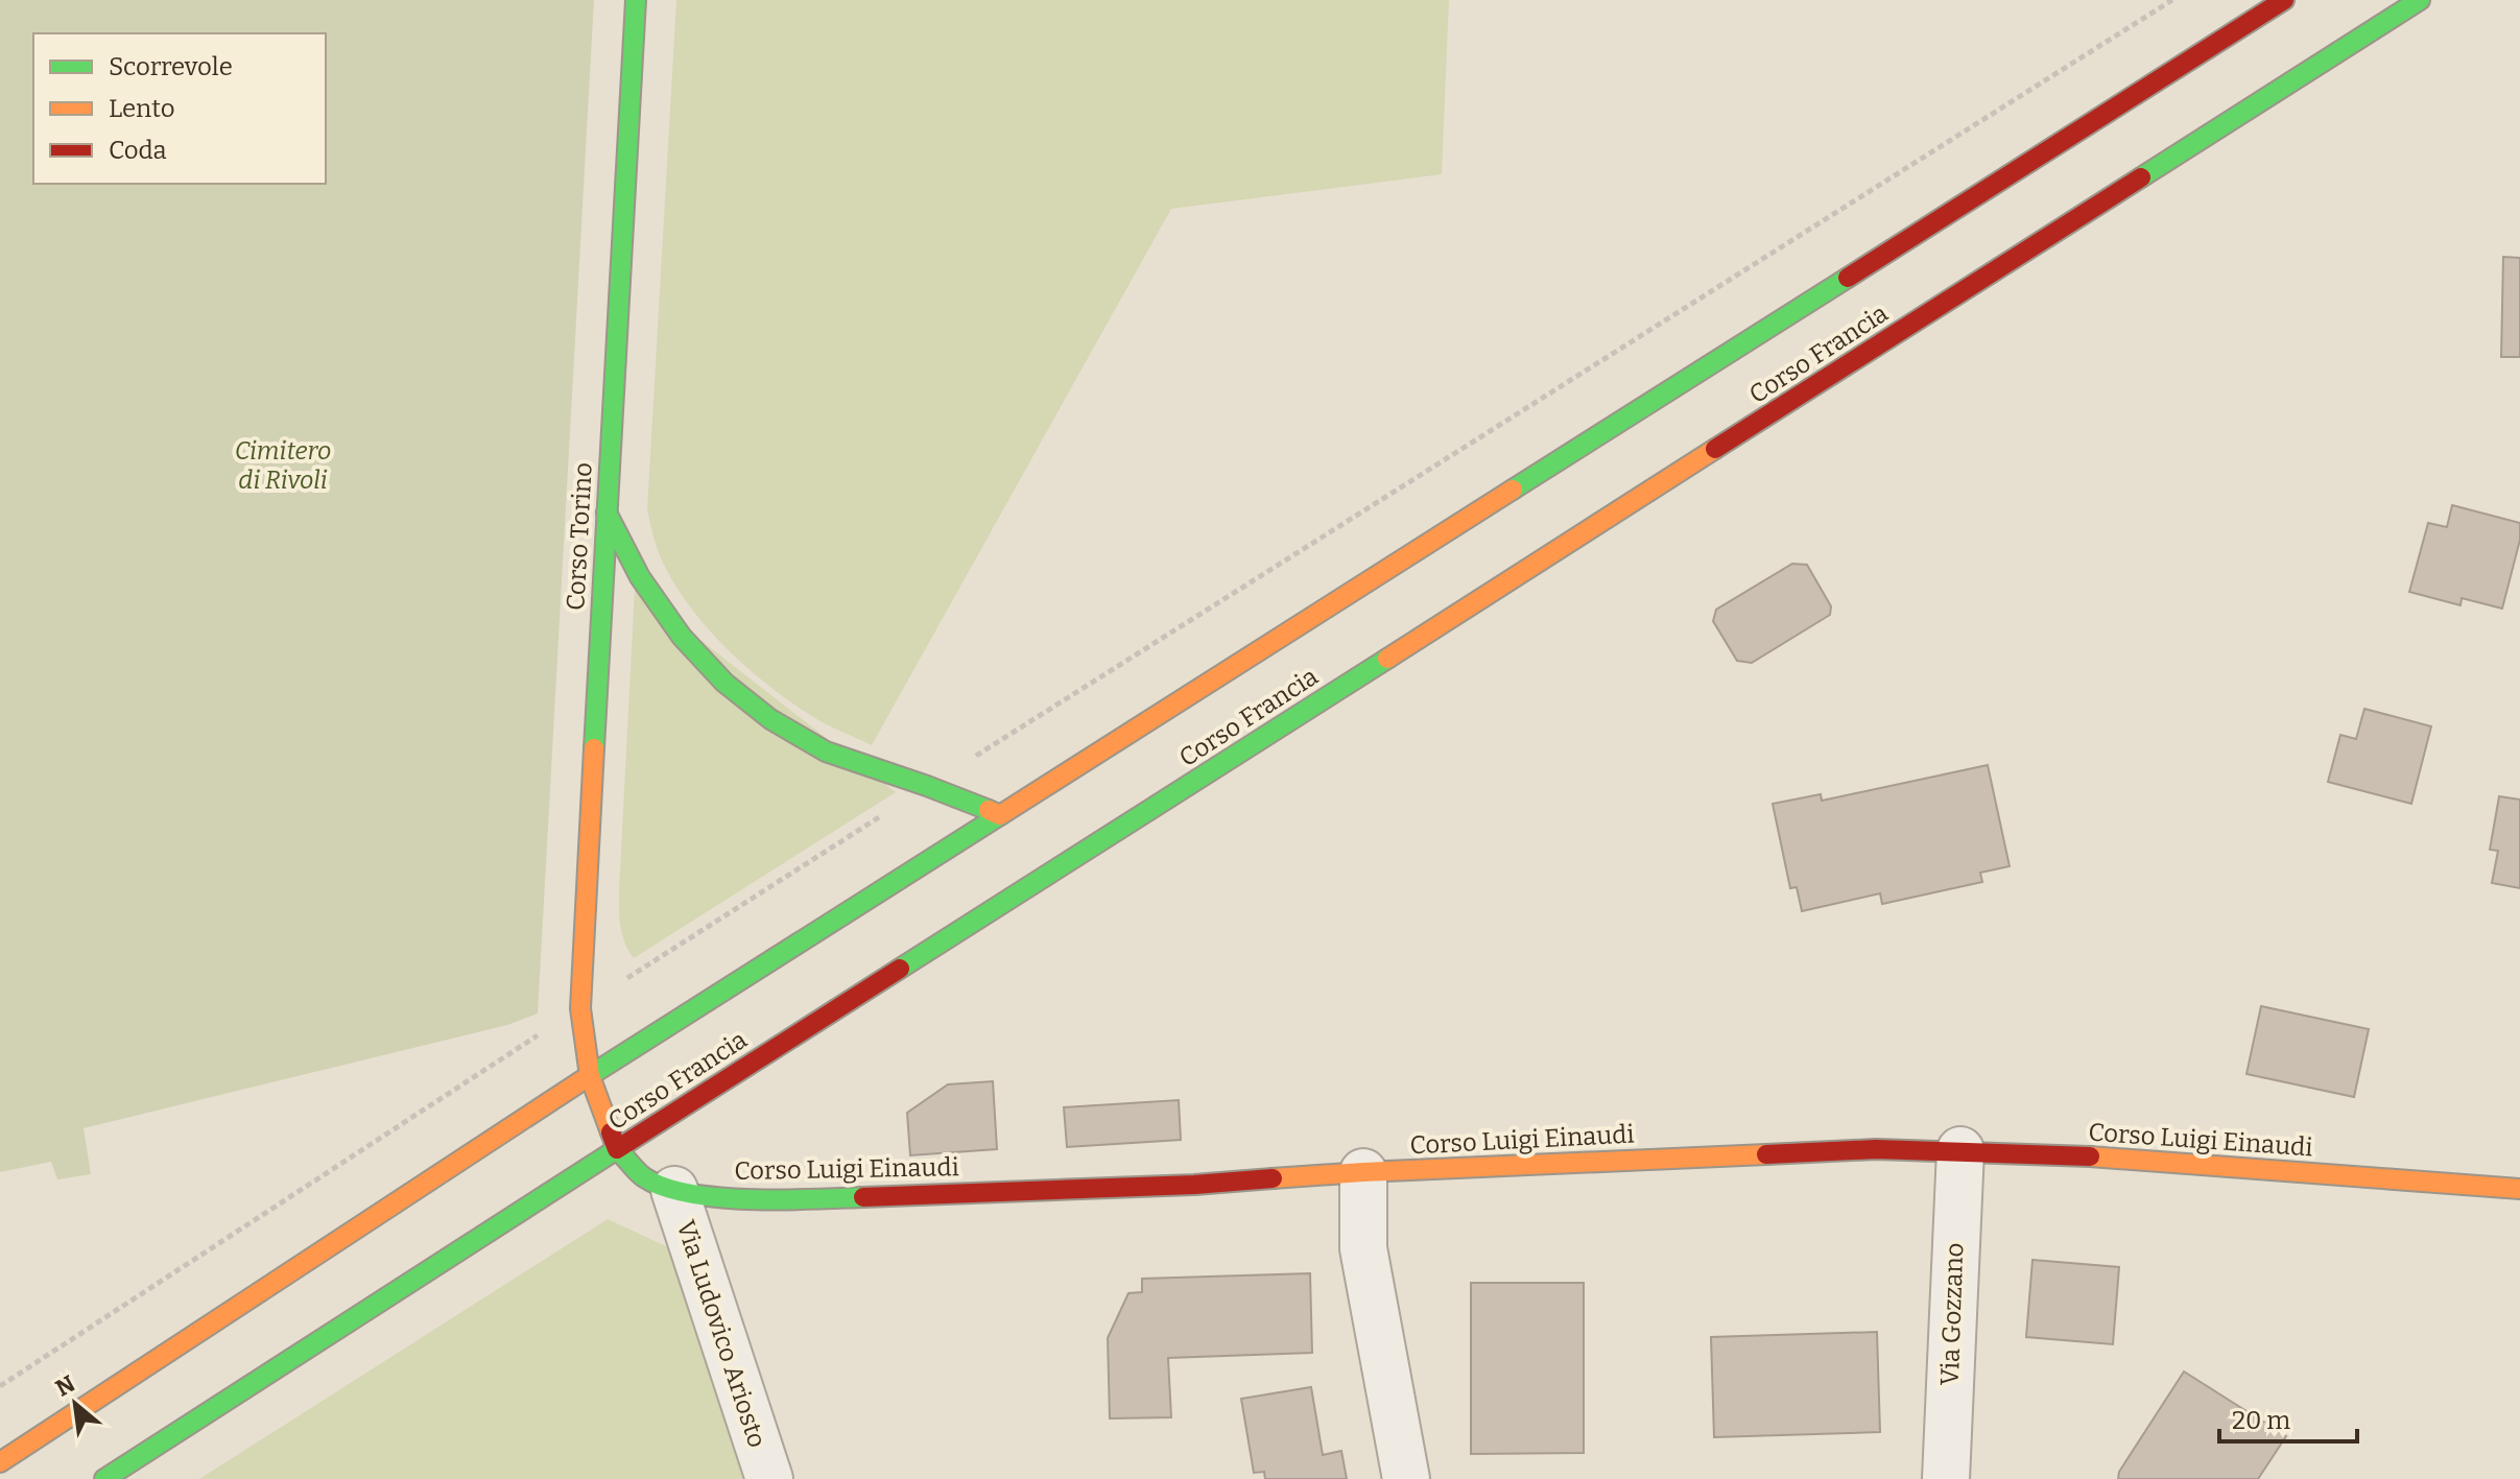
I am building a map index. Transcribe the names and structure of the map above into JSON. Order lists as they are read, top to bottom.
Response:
{
  "streets": {
    "main road": ["Corso Francia", "Corso Torino", "Corso Luigi Einaudi"],
    "street": ["Via Gozzano", "Via Ludovico Ariosto"]
  },
  "crossings": [
    ["Corso Francia", "Corso Torino"],
    ["Corso Francia", "Corso Luigi Einaudi"],
    ["Corso Torino", "Corso Luigi Einaudi"],
    ["Corso Luigi Einaudi", "Via Gozzano"],
    ["Corso Luigi Einaudi", "Via Ludovico Ariosto"]
  ],
  "parks": ["Cimitero di Rivoli"],
  "legend": ["Scorrevole", "Lento", "Coda"],
  "scale_bar": "20 m",
  "north": "top left"
}
